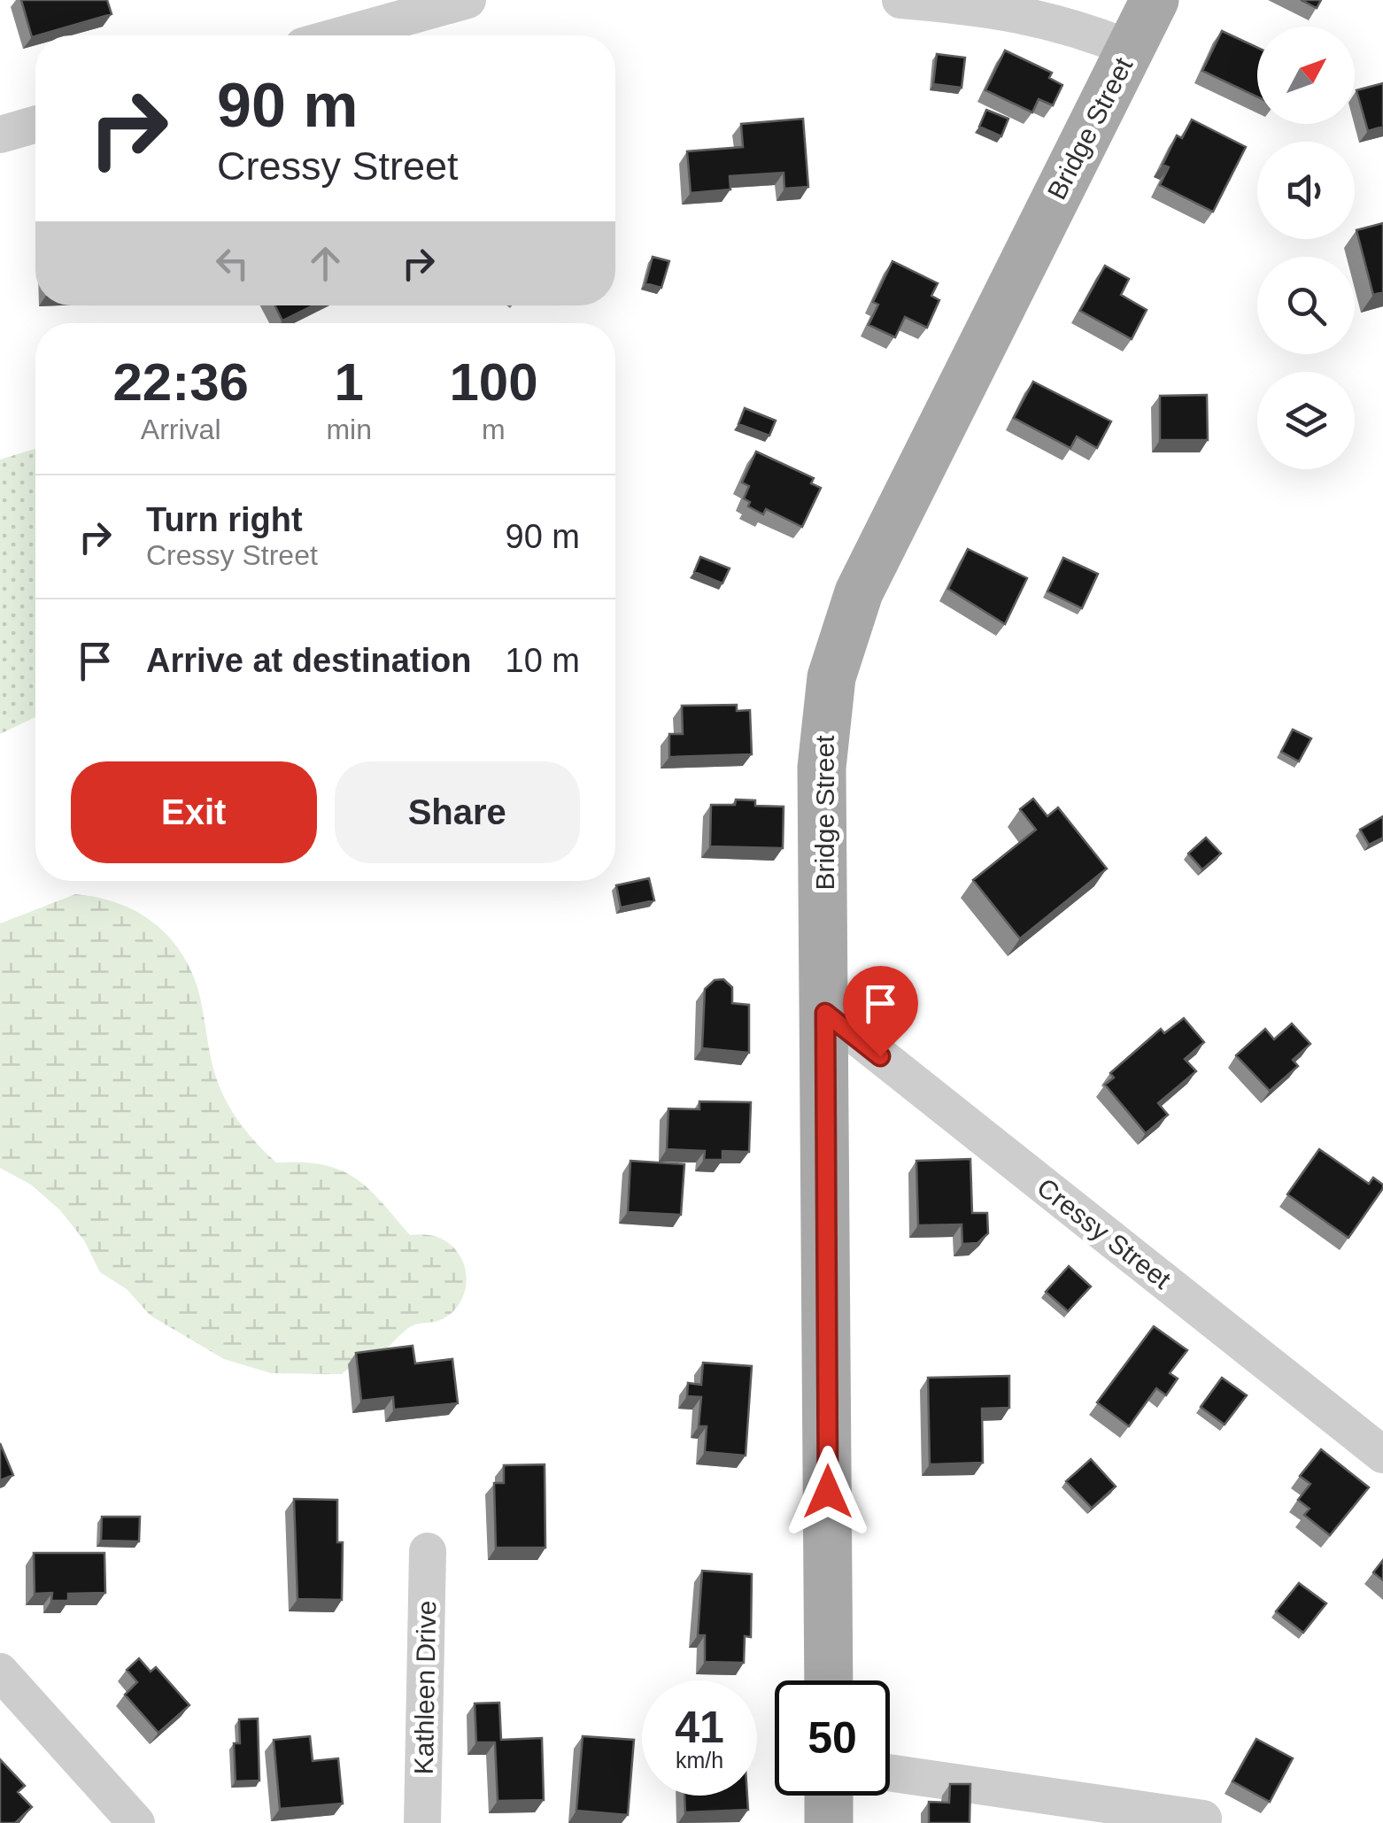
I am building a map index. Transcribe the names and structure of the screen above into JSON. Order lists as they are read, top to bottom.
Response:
{
  "streets": {
    "main road": ["Bridge Street"],
    "street": ["Cressy Street", "Kathleen Drive"]
  },
  "crossings": [
    ["Bridge Street", "Cressy Street"]
  ],
  "north": "top right",
  "page": {
    "turn": ["90 m", "Cressy Street"],
    "eta": [
      "22:36",
      "Arrival",
      "1",
      "min",
      "100",
      "m"
    ],
    "list": [
      {
        "name": "Turn right",
        "note": "Cressy Street",
        "value": "90 m"
      },
      {
        "name": "Arrive at destination",
        "value": "10 m"
      }
    ],
    "buttons": ["Exit", "Share"],
    "speed": "41 km/h",
    "limit": "50"
  }
}
